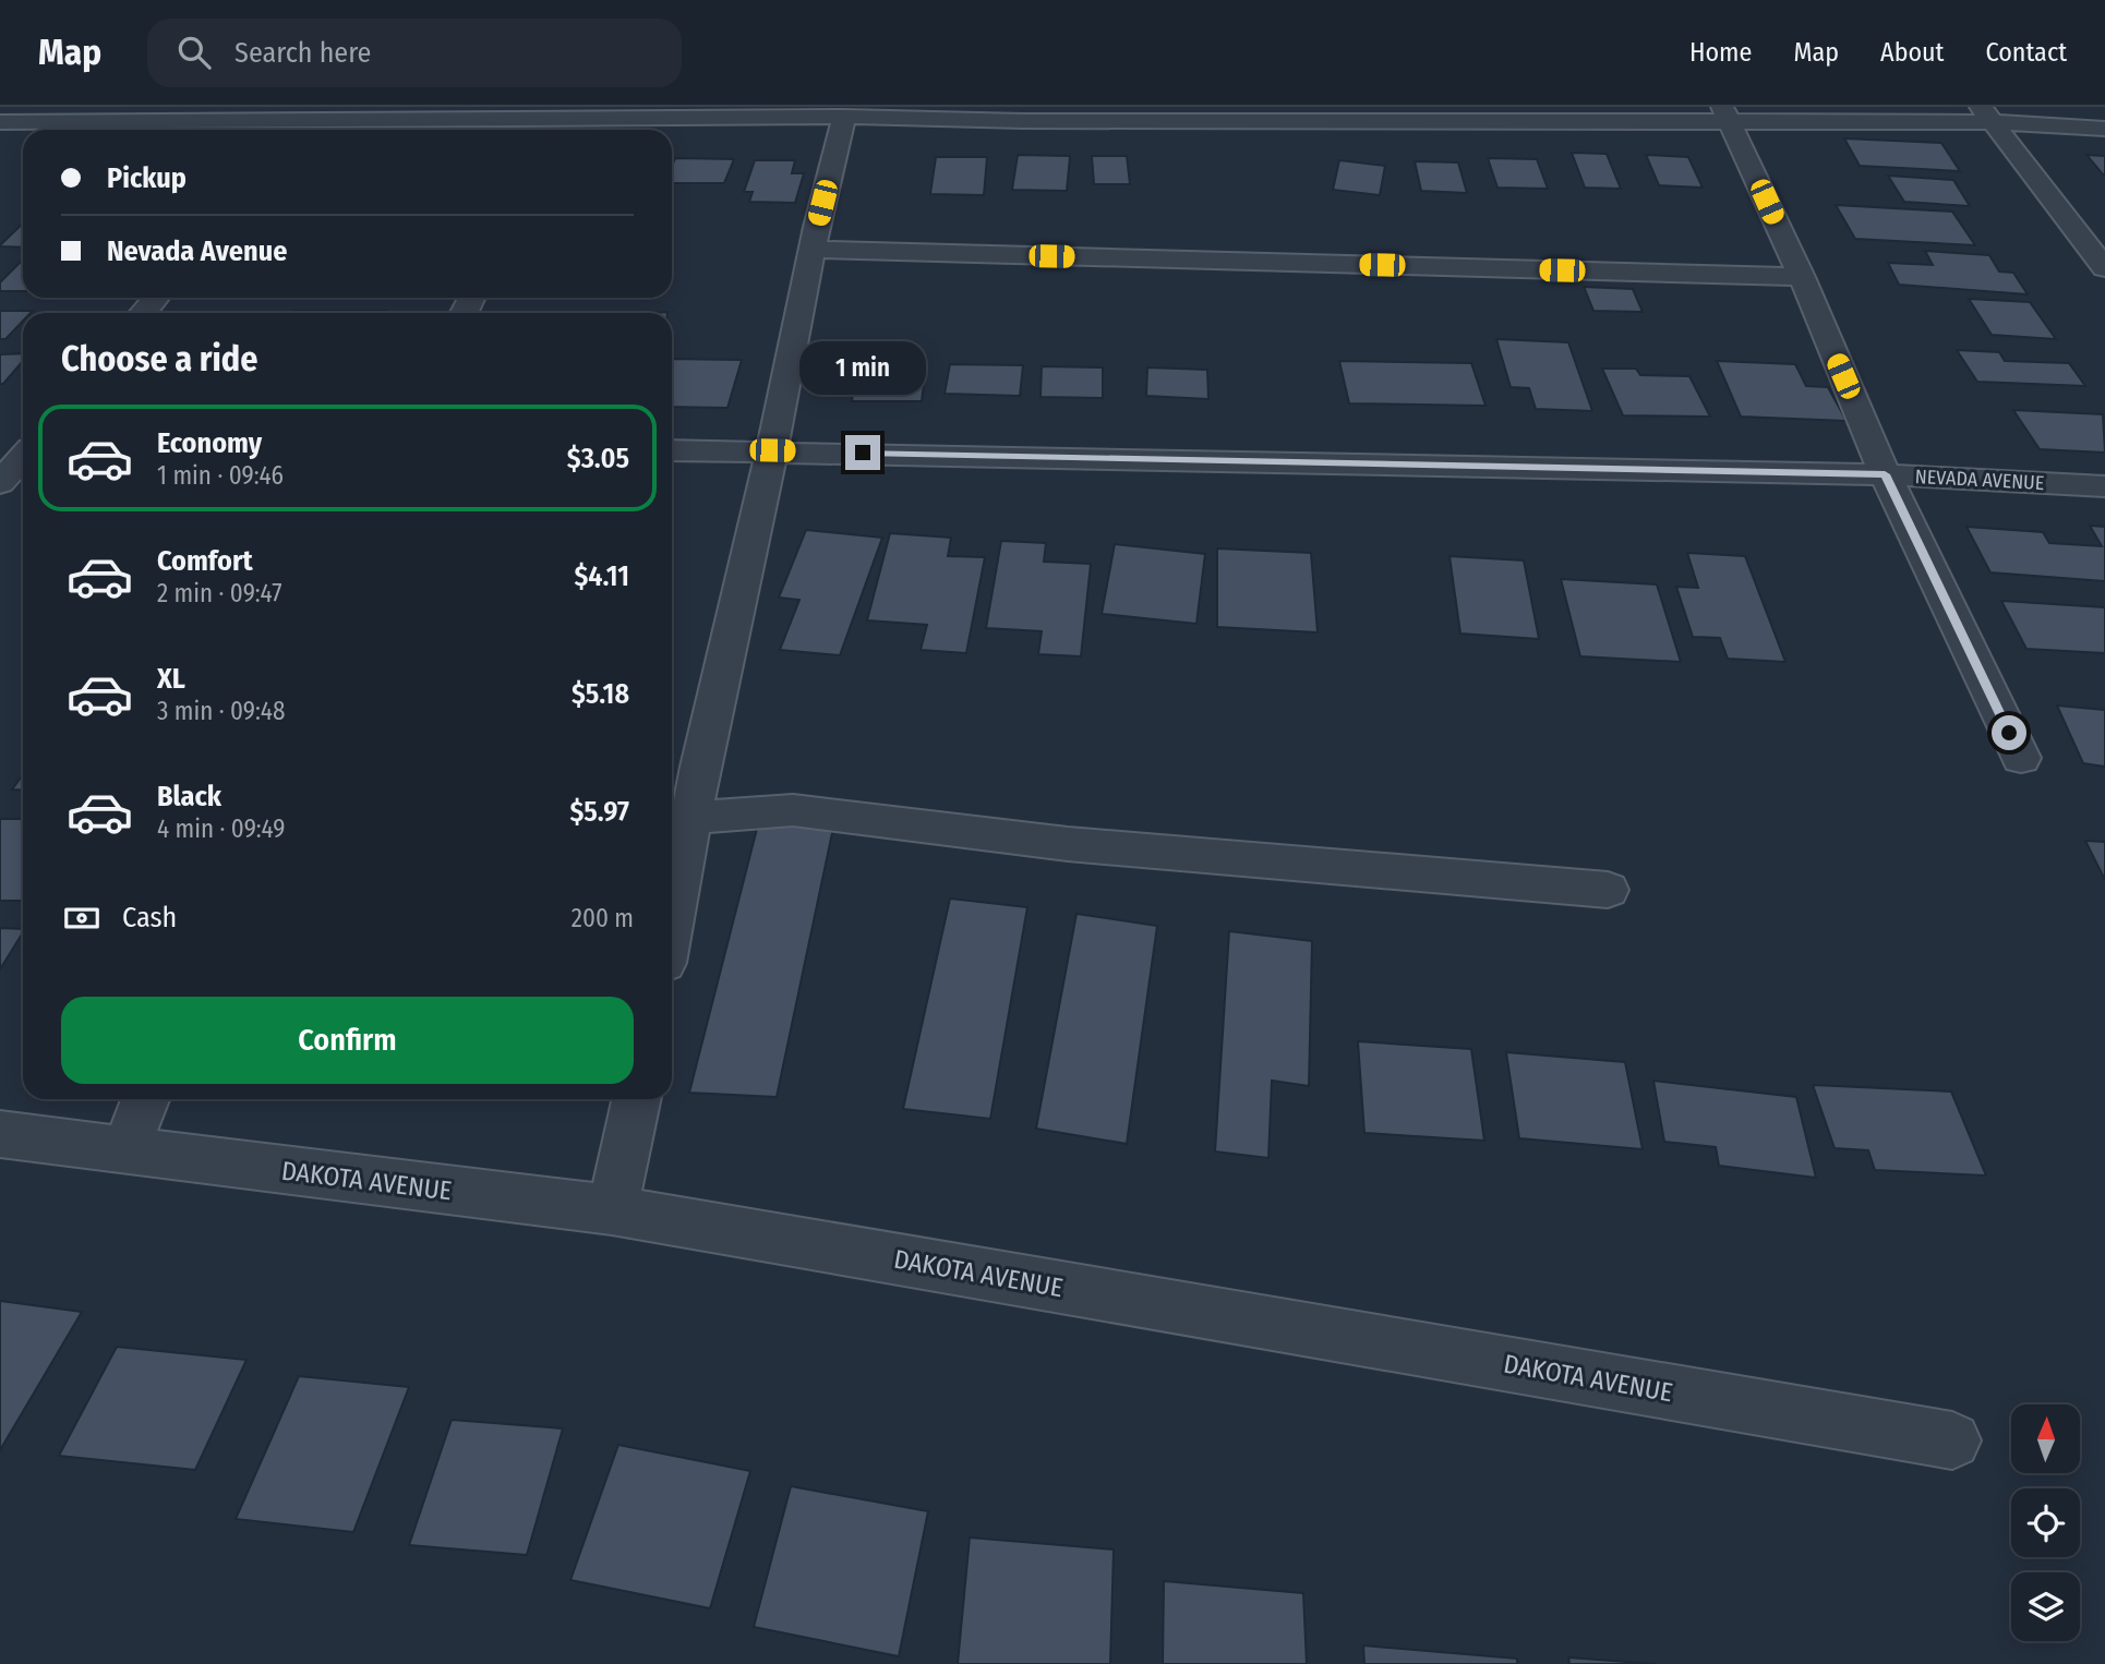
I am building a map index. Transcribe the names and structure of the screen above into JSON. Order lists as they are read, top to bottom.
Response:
{
  "streets": {
    "street": ["NEVADA AVENUE", "DAKOTA AVENUE"]
  },
  "north": "top",
  "page": {
    "header": "Map",
    "search": "Search here",
    "nav": [
      "Home",
      "Map",
      "About",
      "Contact"
    ],
    "banner": ["Pickup", "Nevada Avenue"],
    "heading": "Choose a ride",
    "bubble": "1 min",
    "list": [
      {
        "name": "Economy",
        "note": "1 min · 09:46",
        "value": "$3.05"
      },
      {
        "name": "Comfort",
        "note": "2 min · 09:47",
        "value": "$4.11"
      },
      {
        "name": "XL",
        "note": "3 min · 09:48",
        "value": "$5.18"
      },
      {
        "name": "Black",
        "note": "4 min · 09:49",
        "value": "$5.97"
      }
    ],
    "pay": ["Cash", "200 m"],
    "buttons": "Confirm"
  }
}
